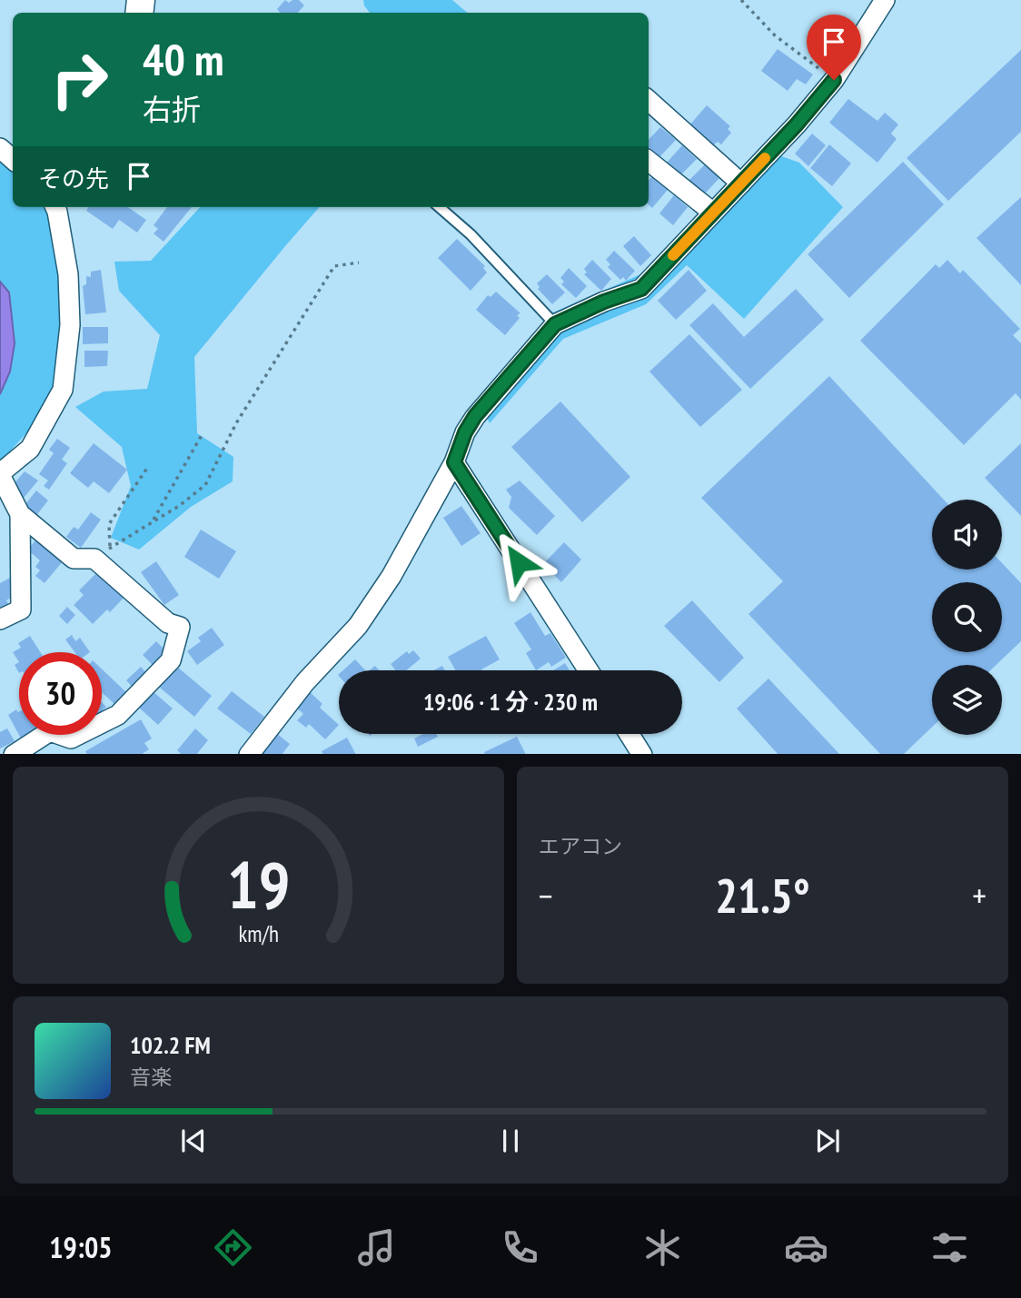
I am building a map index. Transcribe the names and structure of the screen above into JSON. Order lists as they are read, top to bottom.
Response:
{
  "page": {
    "turn": ["40 m", "右折"],
    "then": "その先",
    "limit": "30",
    "trip": "19:06 · 1 分 · 230 m",
    "tile": "エアコン",
    "heat": ["−", "21.5°", "+"],
    "song": ["102.2 FM", "音楽"],
    "tabs": "19:05",
    "gauge": ["19", "km/h"]
  }
}
